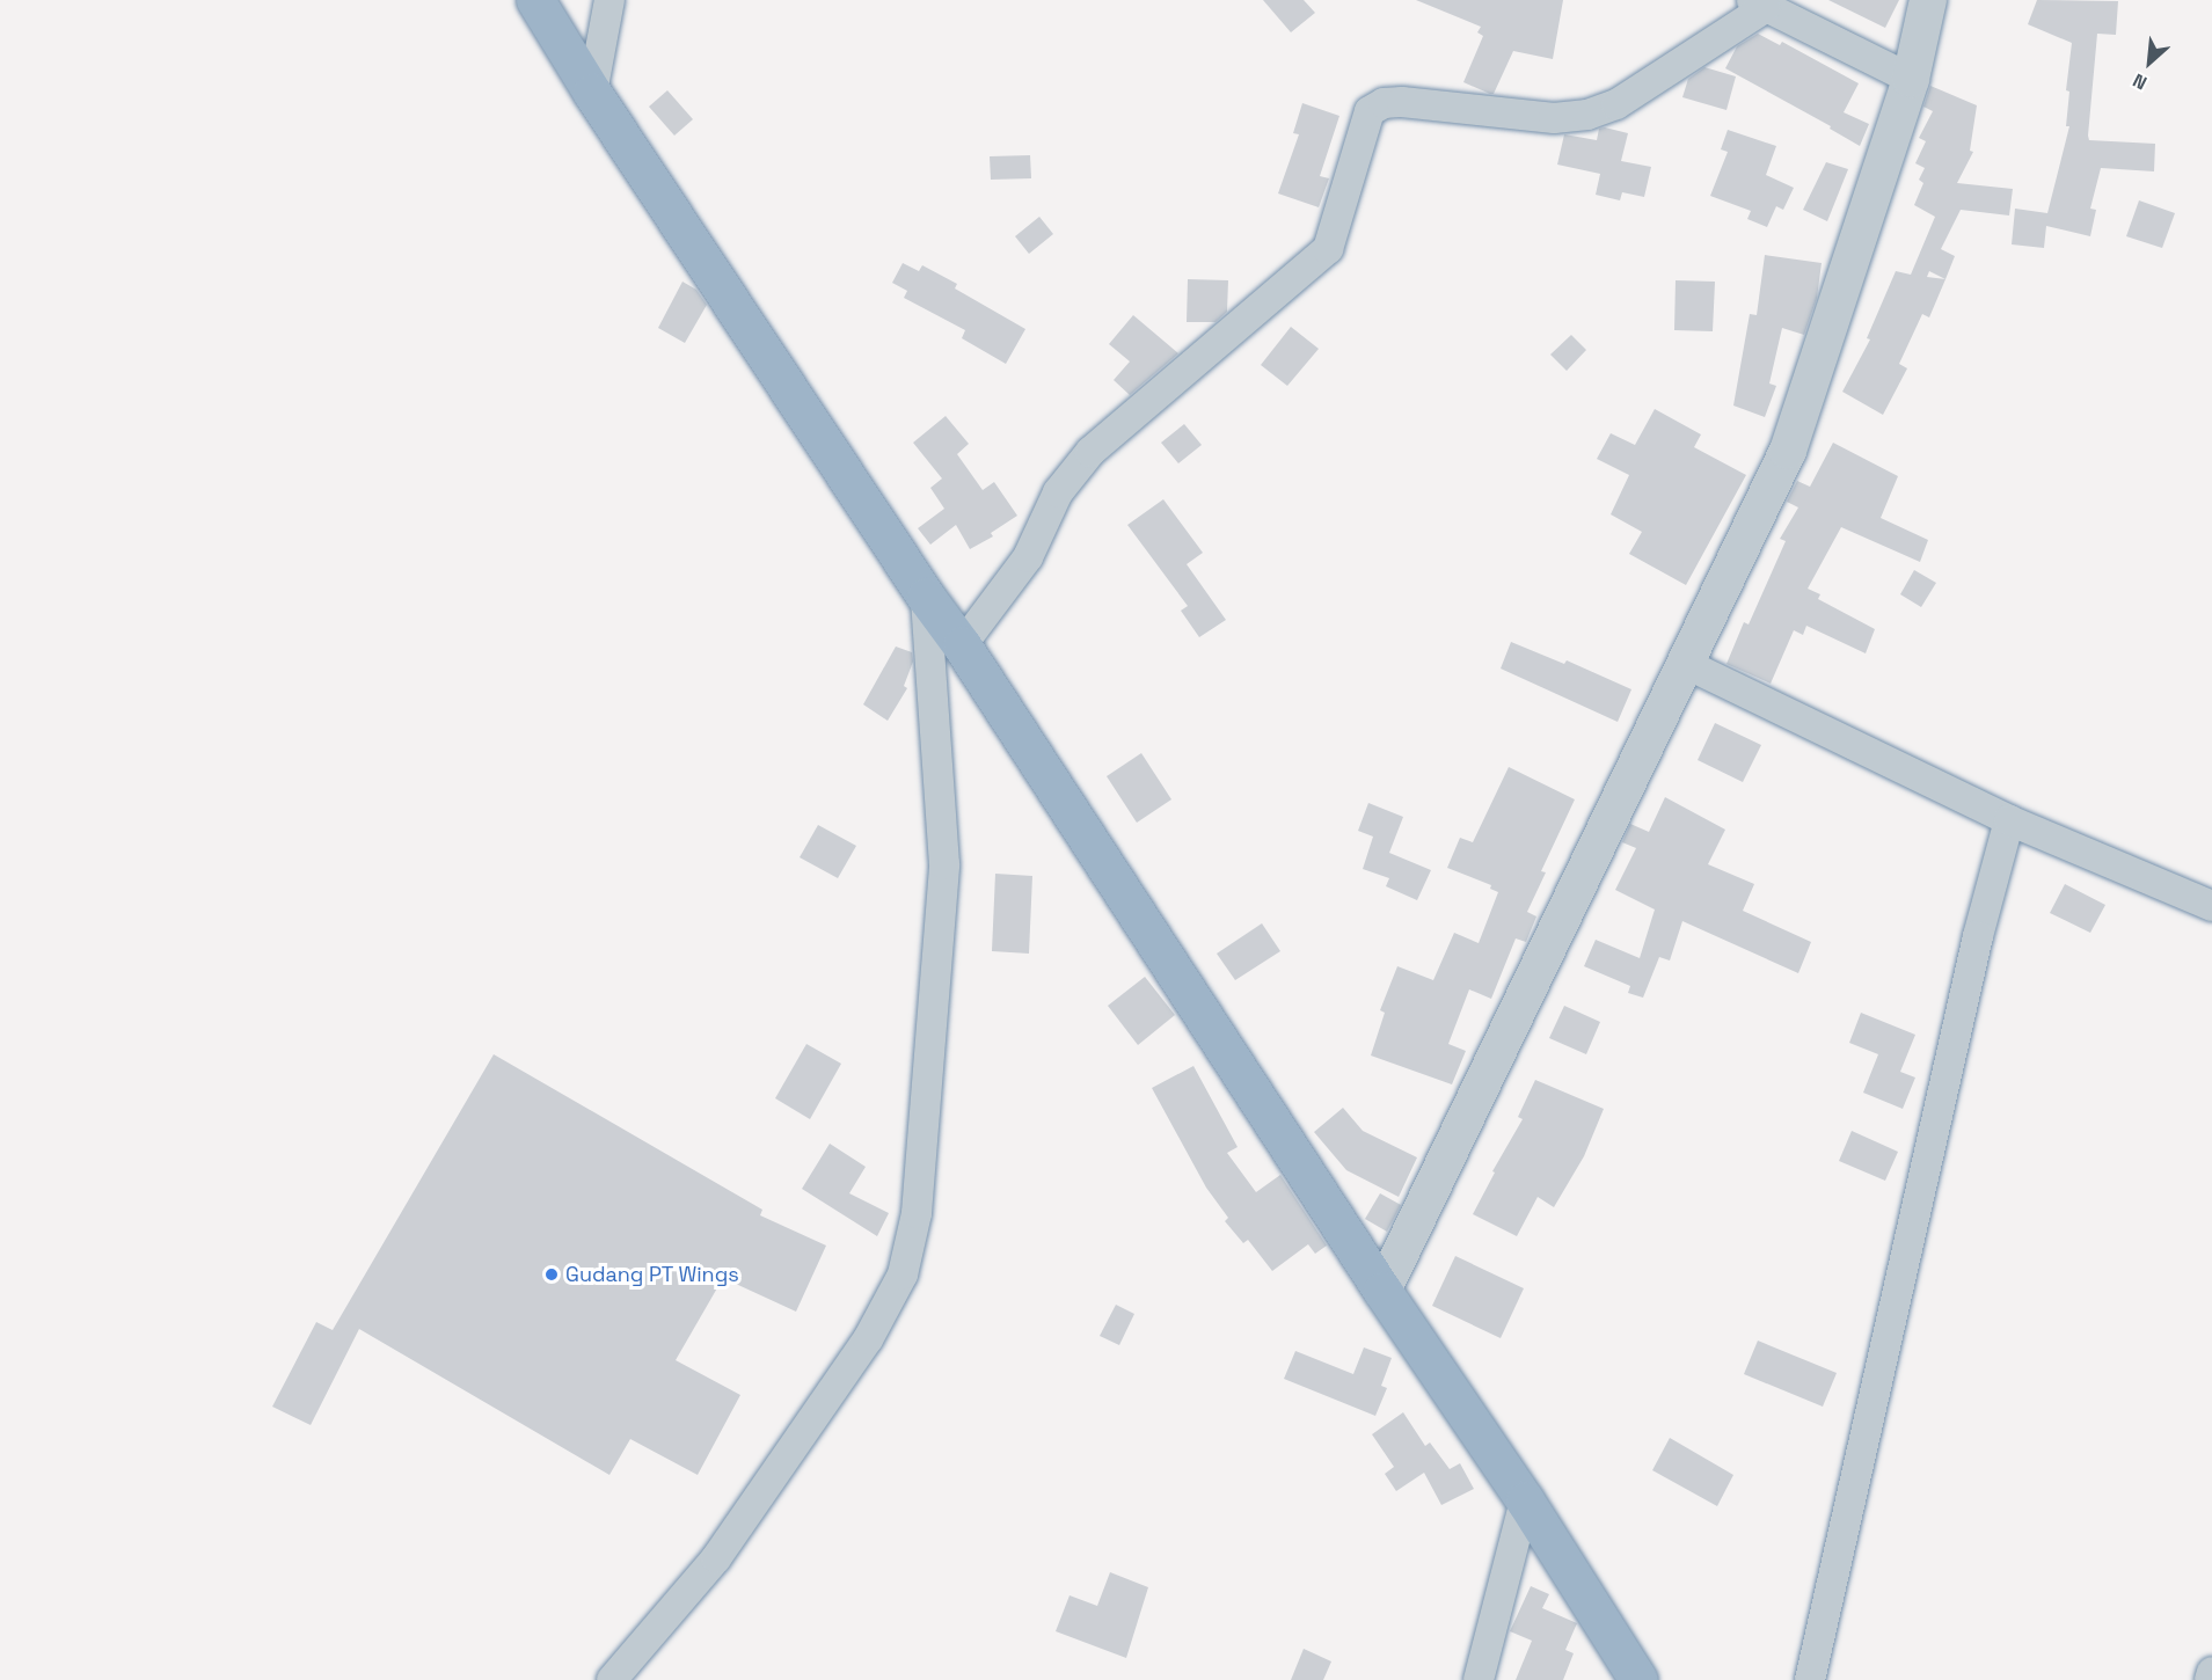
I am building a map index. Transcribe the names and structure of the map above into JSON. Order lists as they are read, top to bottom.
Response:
{
  "places": ["Gudang PT Wings"],
  "north": "bottom left"
}
